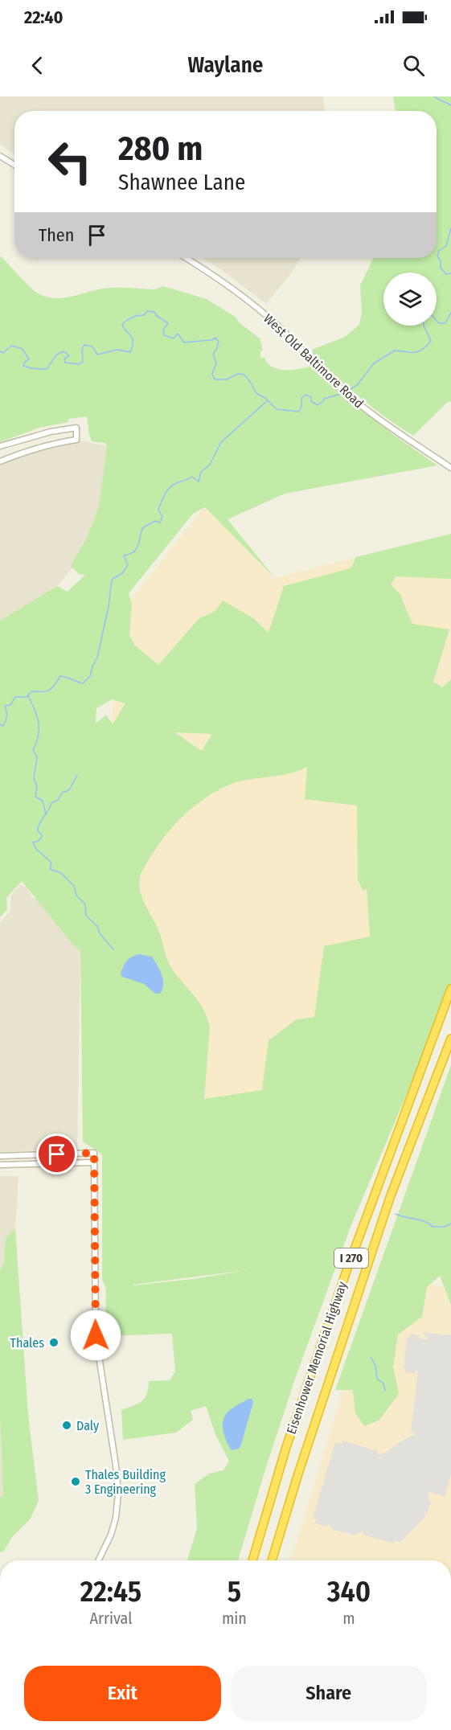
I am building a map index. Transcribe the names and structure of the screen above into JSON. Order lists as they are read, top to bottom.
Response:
{
  "streets": {
    "highway": ["I 270", "Eisenhower Memorial Highway"],
    "street": ["West Old Baltimore Road"]
  },
  "places": ["Thales", "Daly", "Thales Building 3 Engineering"],
  "page": {
    "status": "22:40",
    "header": "Waylane",
    "turn": ["280 m", "Shawnee Lane"],
    "then": "Then",
    "eta": [
      "22:45",
      "Arrival",
      "5",
      "min",
      "340",
      "m"
    ],
    "buttons": ["Exit", "Share"]
  }
}
